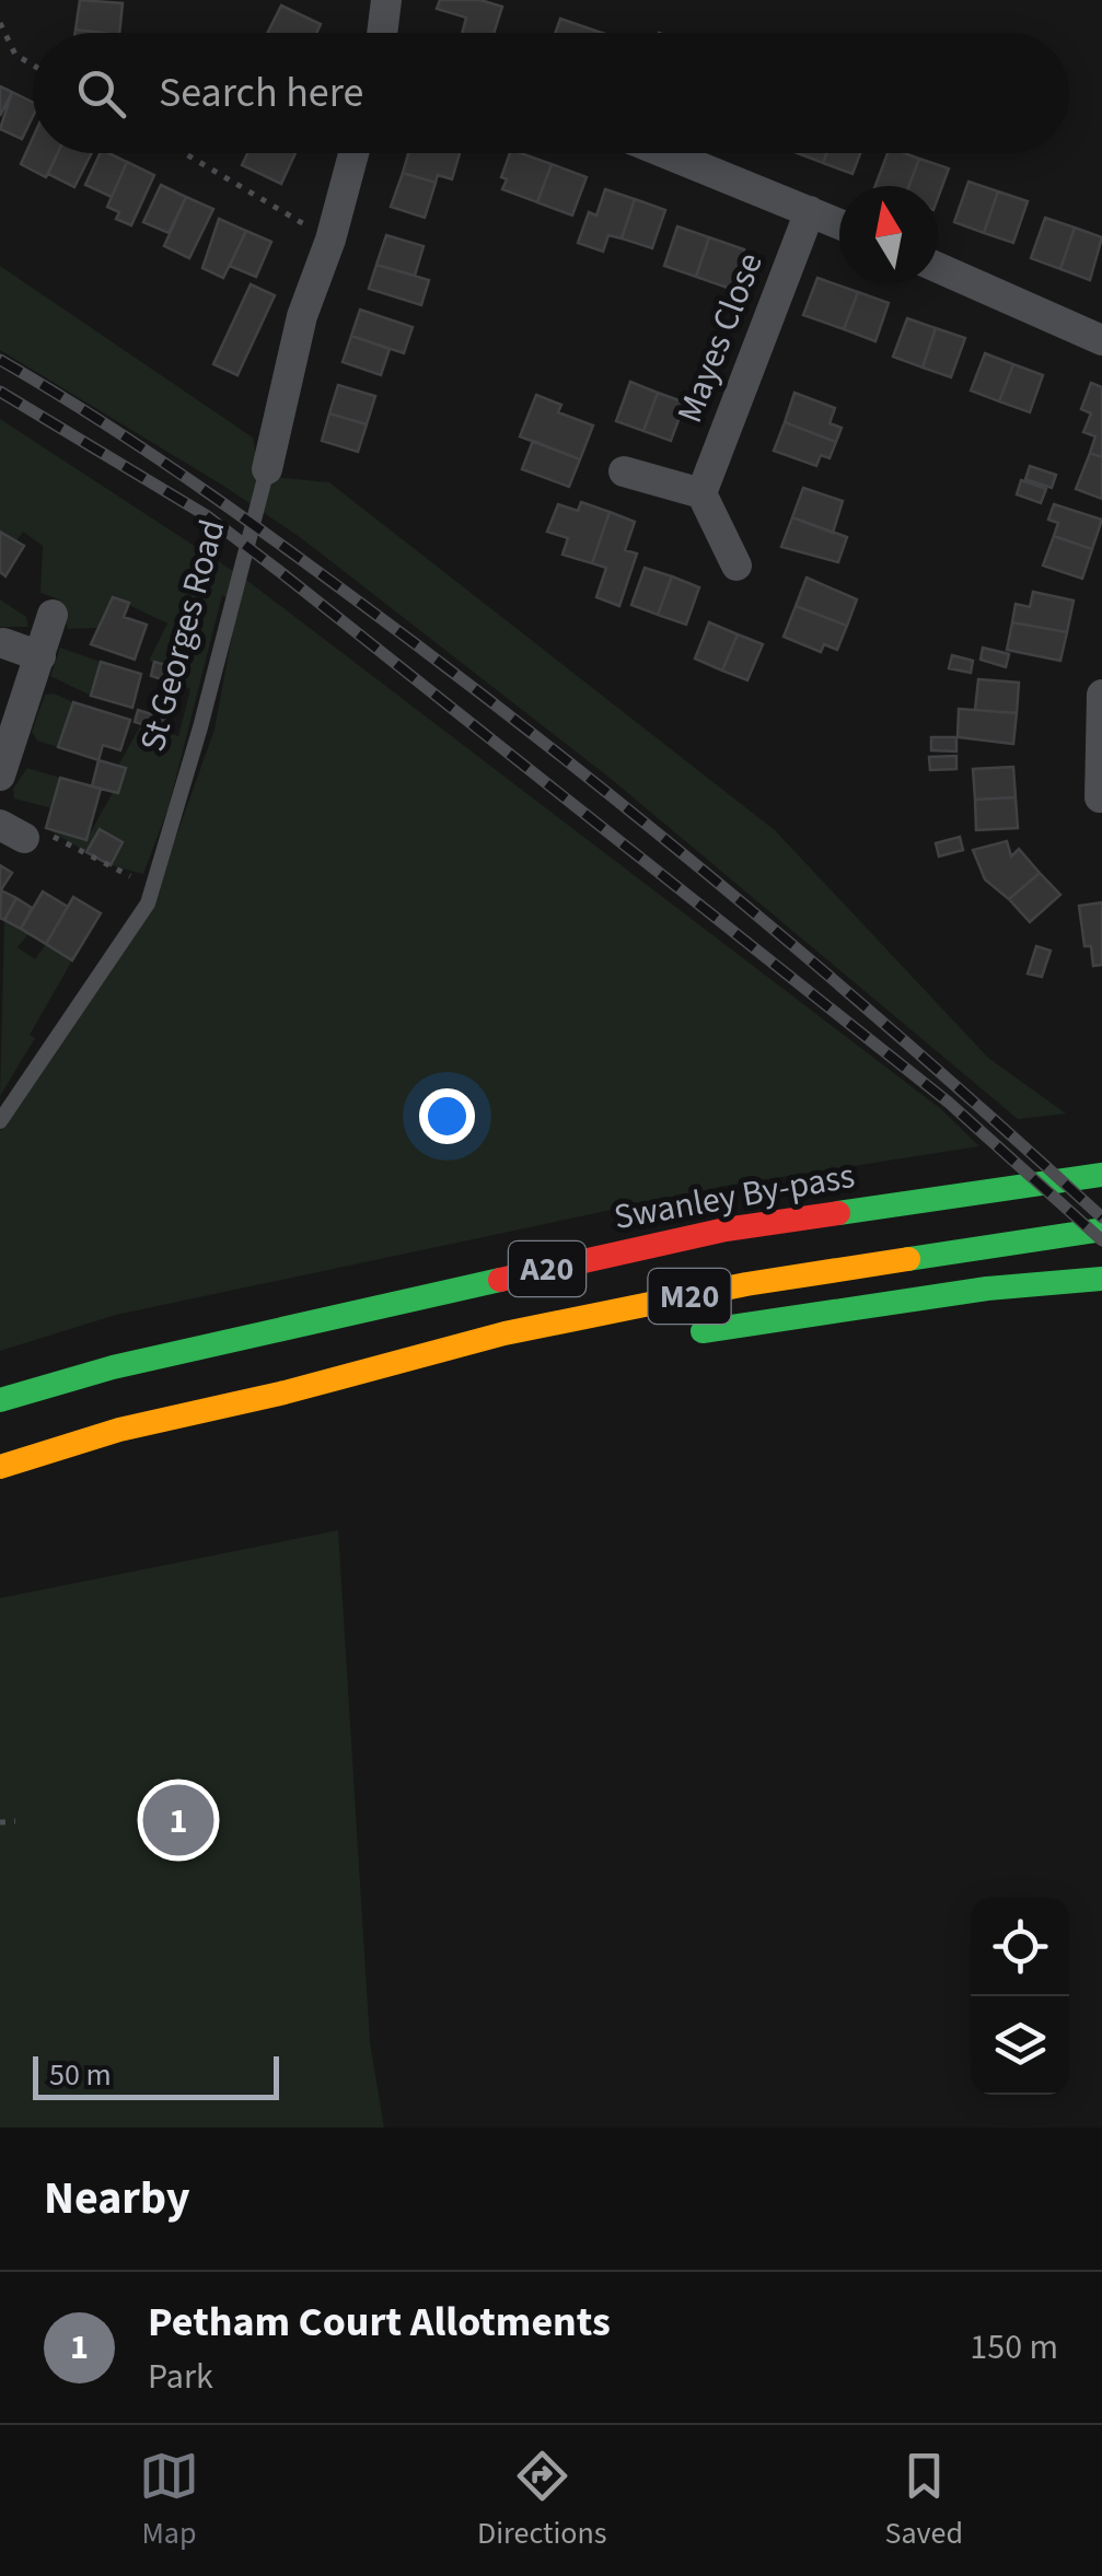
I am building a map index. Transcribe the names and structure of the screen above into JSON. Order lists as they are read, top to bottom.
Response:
{
  "streets": {
    "highway": ["Swanley By-pass", "A20", "M20"],
    "street": ["Mayes Close", "St Georges Road"]
  },
  "scale_bar": "50 m",
  "north": "top",
  "page": {
    "search": "Search here",
    "pins": "1",
    "scale": "50 m",
    "heading": "Nearby",
    "list": [
      {
        "mark": "1",
        "name": "Petham Court Allotments",
        "note": "Park",
        "value": "150 m"
      }
    ],
    "nav": ["Map", "Directions", "Saved"]
  }
}
